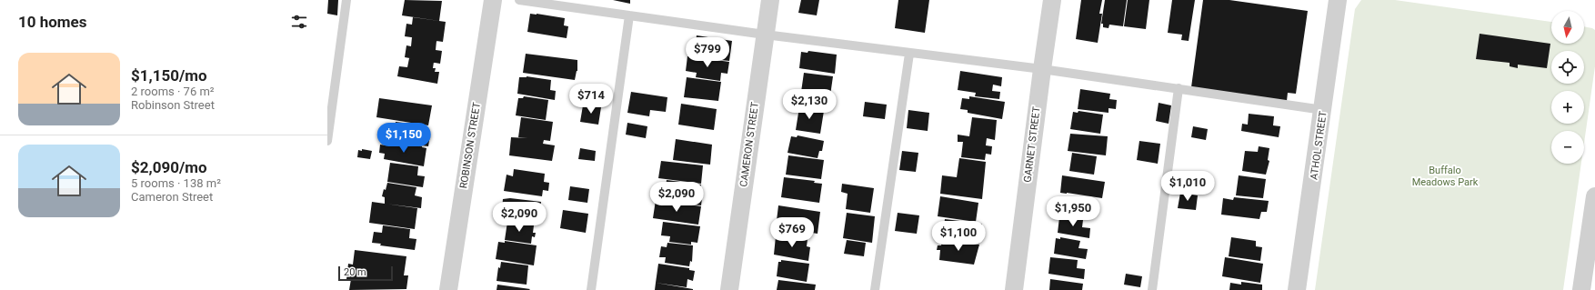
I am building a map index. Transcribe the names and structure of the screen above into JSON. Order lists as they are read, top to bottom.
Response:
{
  "streets": {
    "street": [
      "CAMERON STREET",
      "GARNET STREET",
      "ROBINSON STREET",
      "ATHOL STREET"
    ]
  },
  "parks": ["Buffalo Meadows Park"],
  "scale_bar": "20 m",
  "north": "bottom",
  "page": {
    "heading": "10 homes",
    "map_buttons": ["+", "−"],
    "price": [
      "$799",
      "$714",
      "$2,130",
      "$1,150",
      "$1,010",
      "$2,090",
      "$1,950",
      "$2,090",
      "$769",
      "$1,100"
    ],
    "list": [
      {
        "name": "$1,150/mo",
        "note": "2 rooms · 76 m² · Robinson Street"
      },
      {
        "name": "$2,090/mo",
        "note": "5 rooms · 138 m² · Cameron Street"
      }
    ],
    "scale": "20 m"
  }
}
